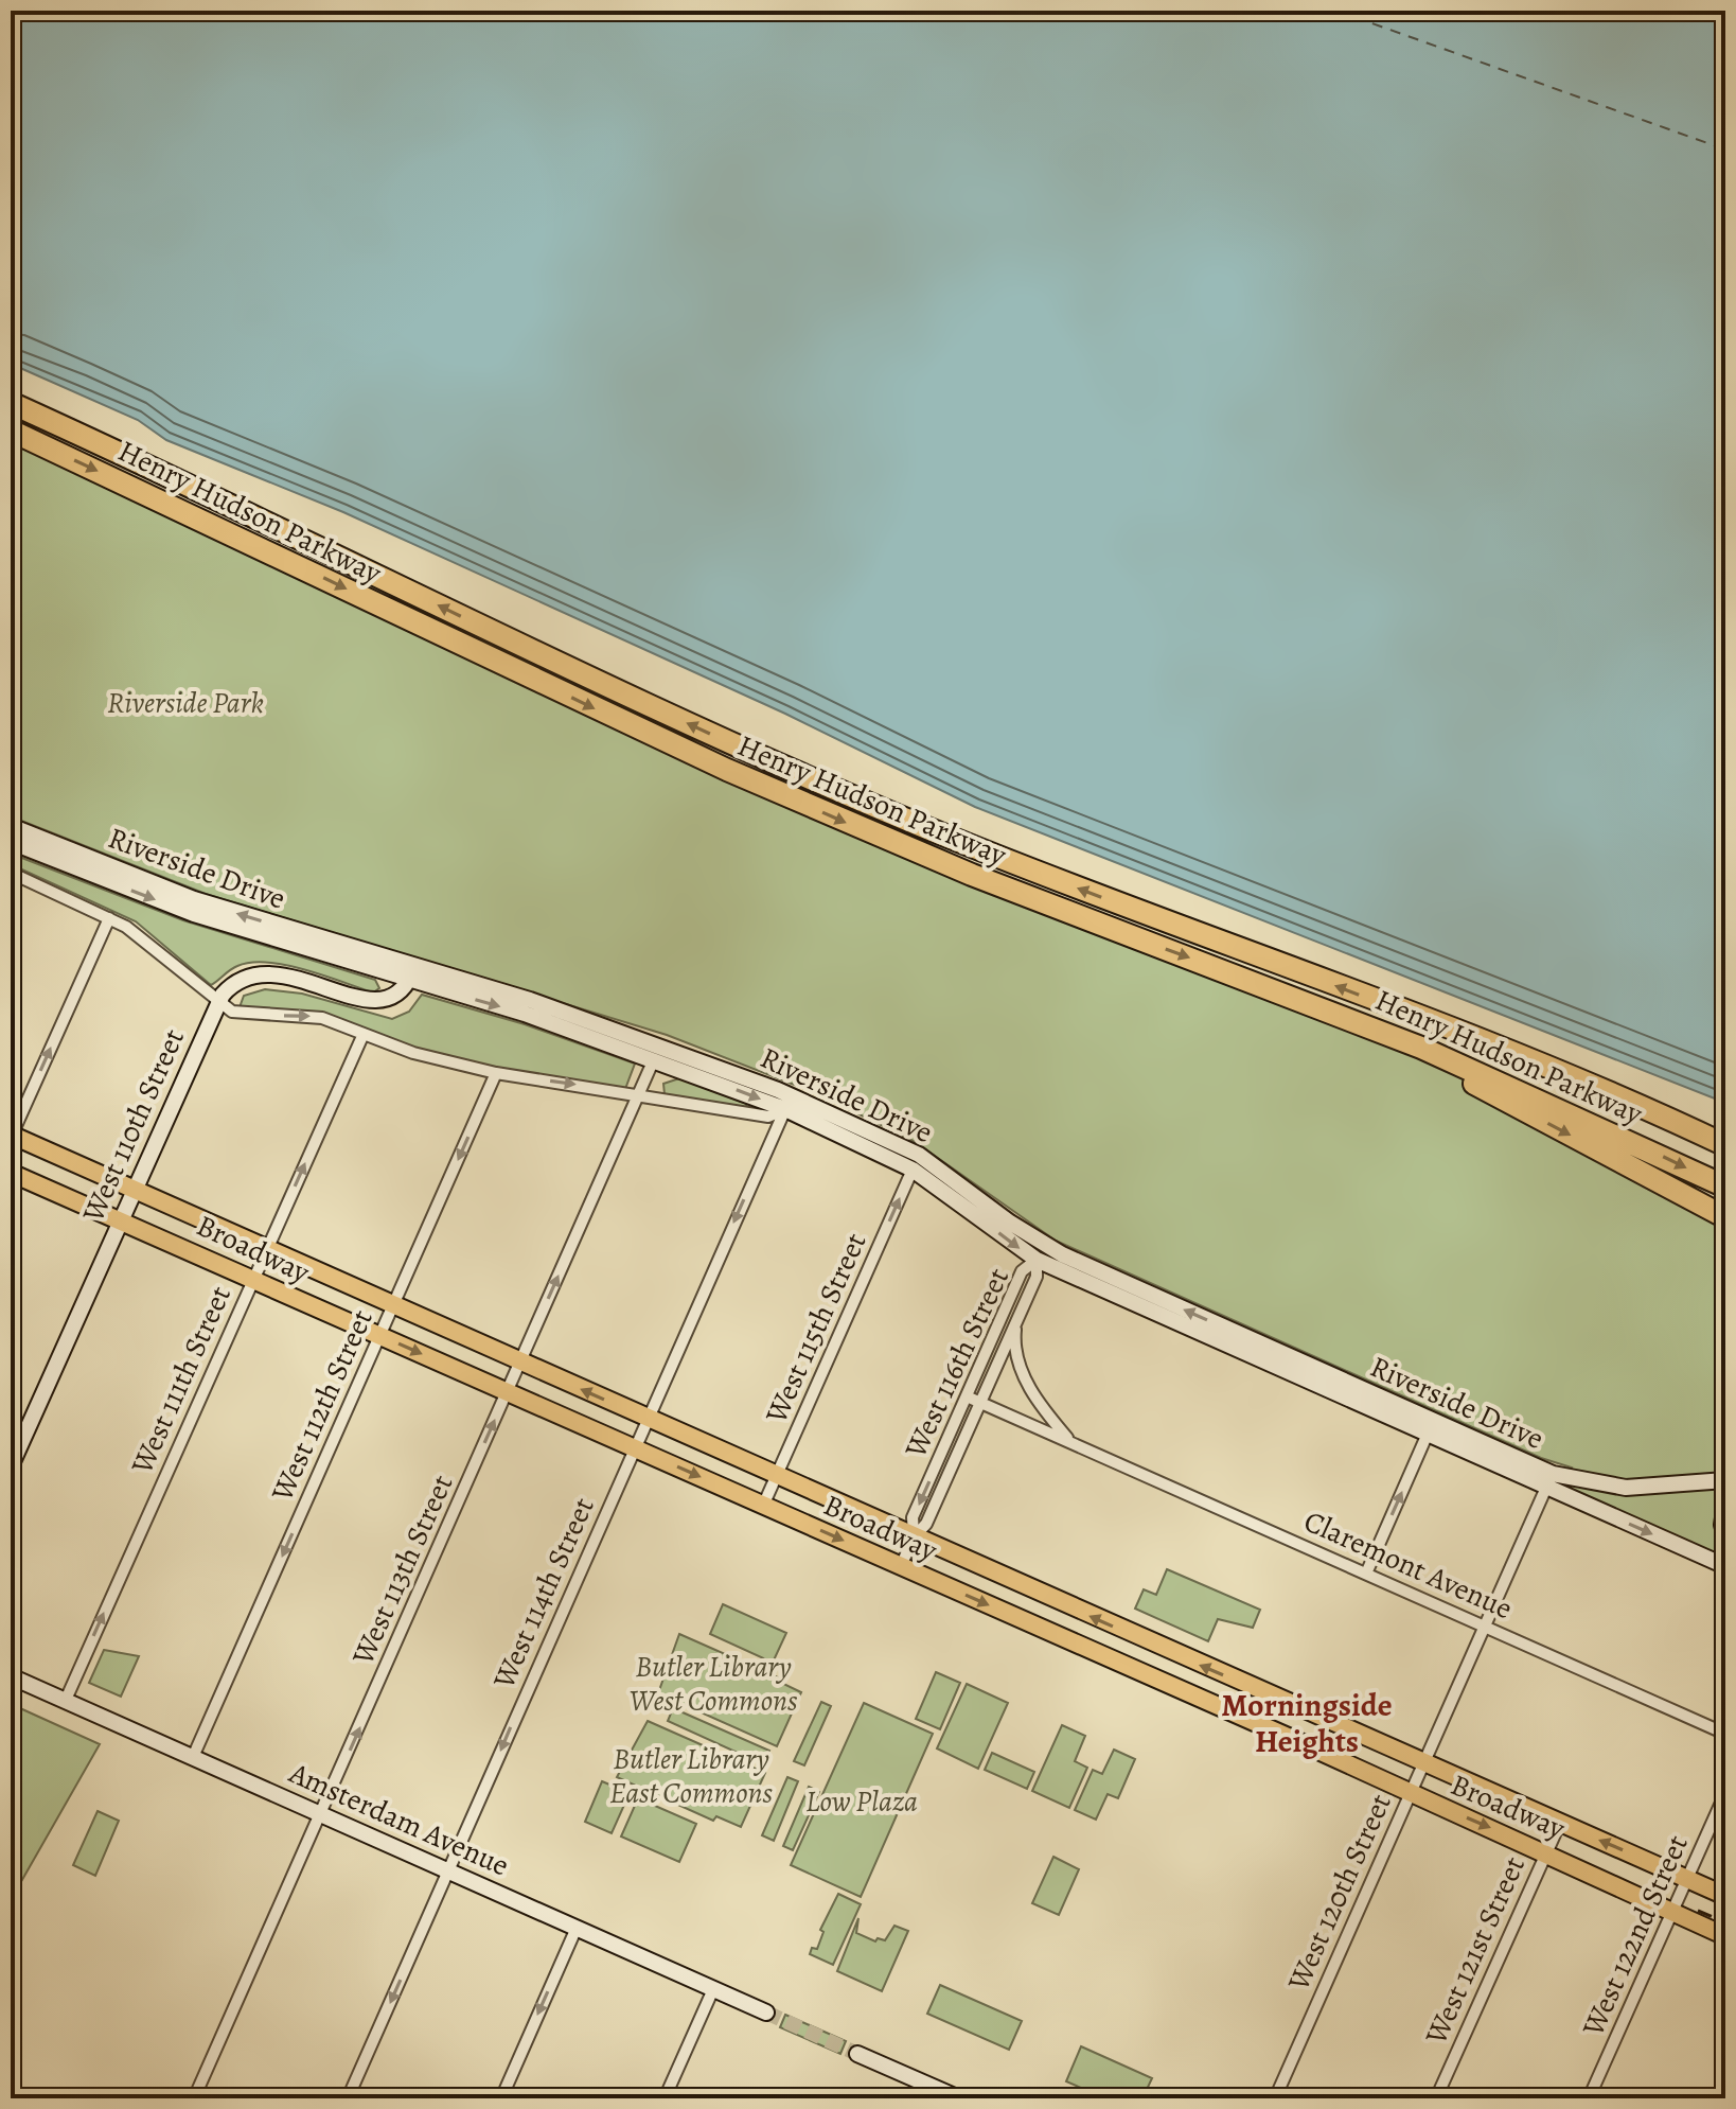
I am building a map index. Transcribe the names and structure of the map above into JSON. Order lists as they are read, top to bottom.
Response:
{
  "streets": {
    "highway": ["Henry Hudson Parkway"],
    "main road": [
      "Riverside Drive",
      "West 110th Street",
      "Broadway",
      "Amsterdam Avenue"
    ],
    "street": [
      "West 115th Street",
      "West 116th Street",
      "West 111th Street",
      "West 112th Street",
      "Claremont Avenue",
      "West 113th Street",
      "West 114th Street",
      "West 120th Street",
      "West 122nd Street",
      "West 121st Street"
    ]
  },
  "crossings": [
    ["Riverside Drive", "West 110th Street"],
    ["Riverside Drive", "West 115th Street"],
    ["Riverside Drive", "West 116th Street"],
    ["Riverside Drive", "West 111th Street"],
    ["Riverside Drive", "West 112th Street"],
    ["Riverside Drive", "West 113th Street"],
    ["Riverside Drive", "West 114th Street"],
    ["Riverside Drive", "West 120th Street"],
    ["West 110th Street", "Broadway"],
    ["Broadway", "West 115th Street"],
    ["Broadway", "West 116th Street"],
    ["Broadway", "West 111th Street"],
    ["Broadway", "West 112th Street"],
    ["Broadway", "West 113th Street"],
    ["Broadway", "West 114th Street"],
    ["Broadway", "West 120th Street"],
    ["Broadway", "West 122nd Street"],
    ["Broadway", "West 121st Street"],
    ["West 116th Street", "Claremont Avenue"],
    ["West 111th Street", "Amsterdam Avenue"],
    ["West 112th Street", "Amsterdam Avenue"],
    ["Claremont Avenue", "West 120th Street"],
    ["West 113th Street", "Amsterdam Avenue"],
    ["West 114th Street", "Amsterdam Avenue"]
  ],
  "one_way": [
    "West 115th Street",
    "West 111th Street",
    "West 112th Street",
    "West 113th Street",
    "West 114th Street"
  ],
  "districts": ["Morningside Heights"],
  "parks": [
    "Riverside Park",
    "Butler Library West Commons",
    "Butler Library East Commons",
    "Low Plaza"
  ]
}
